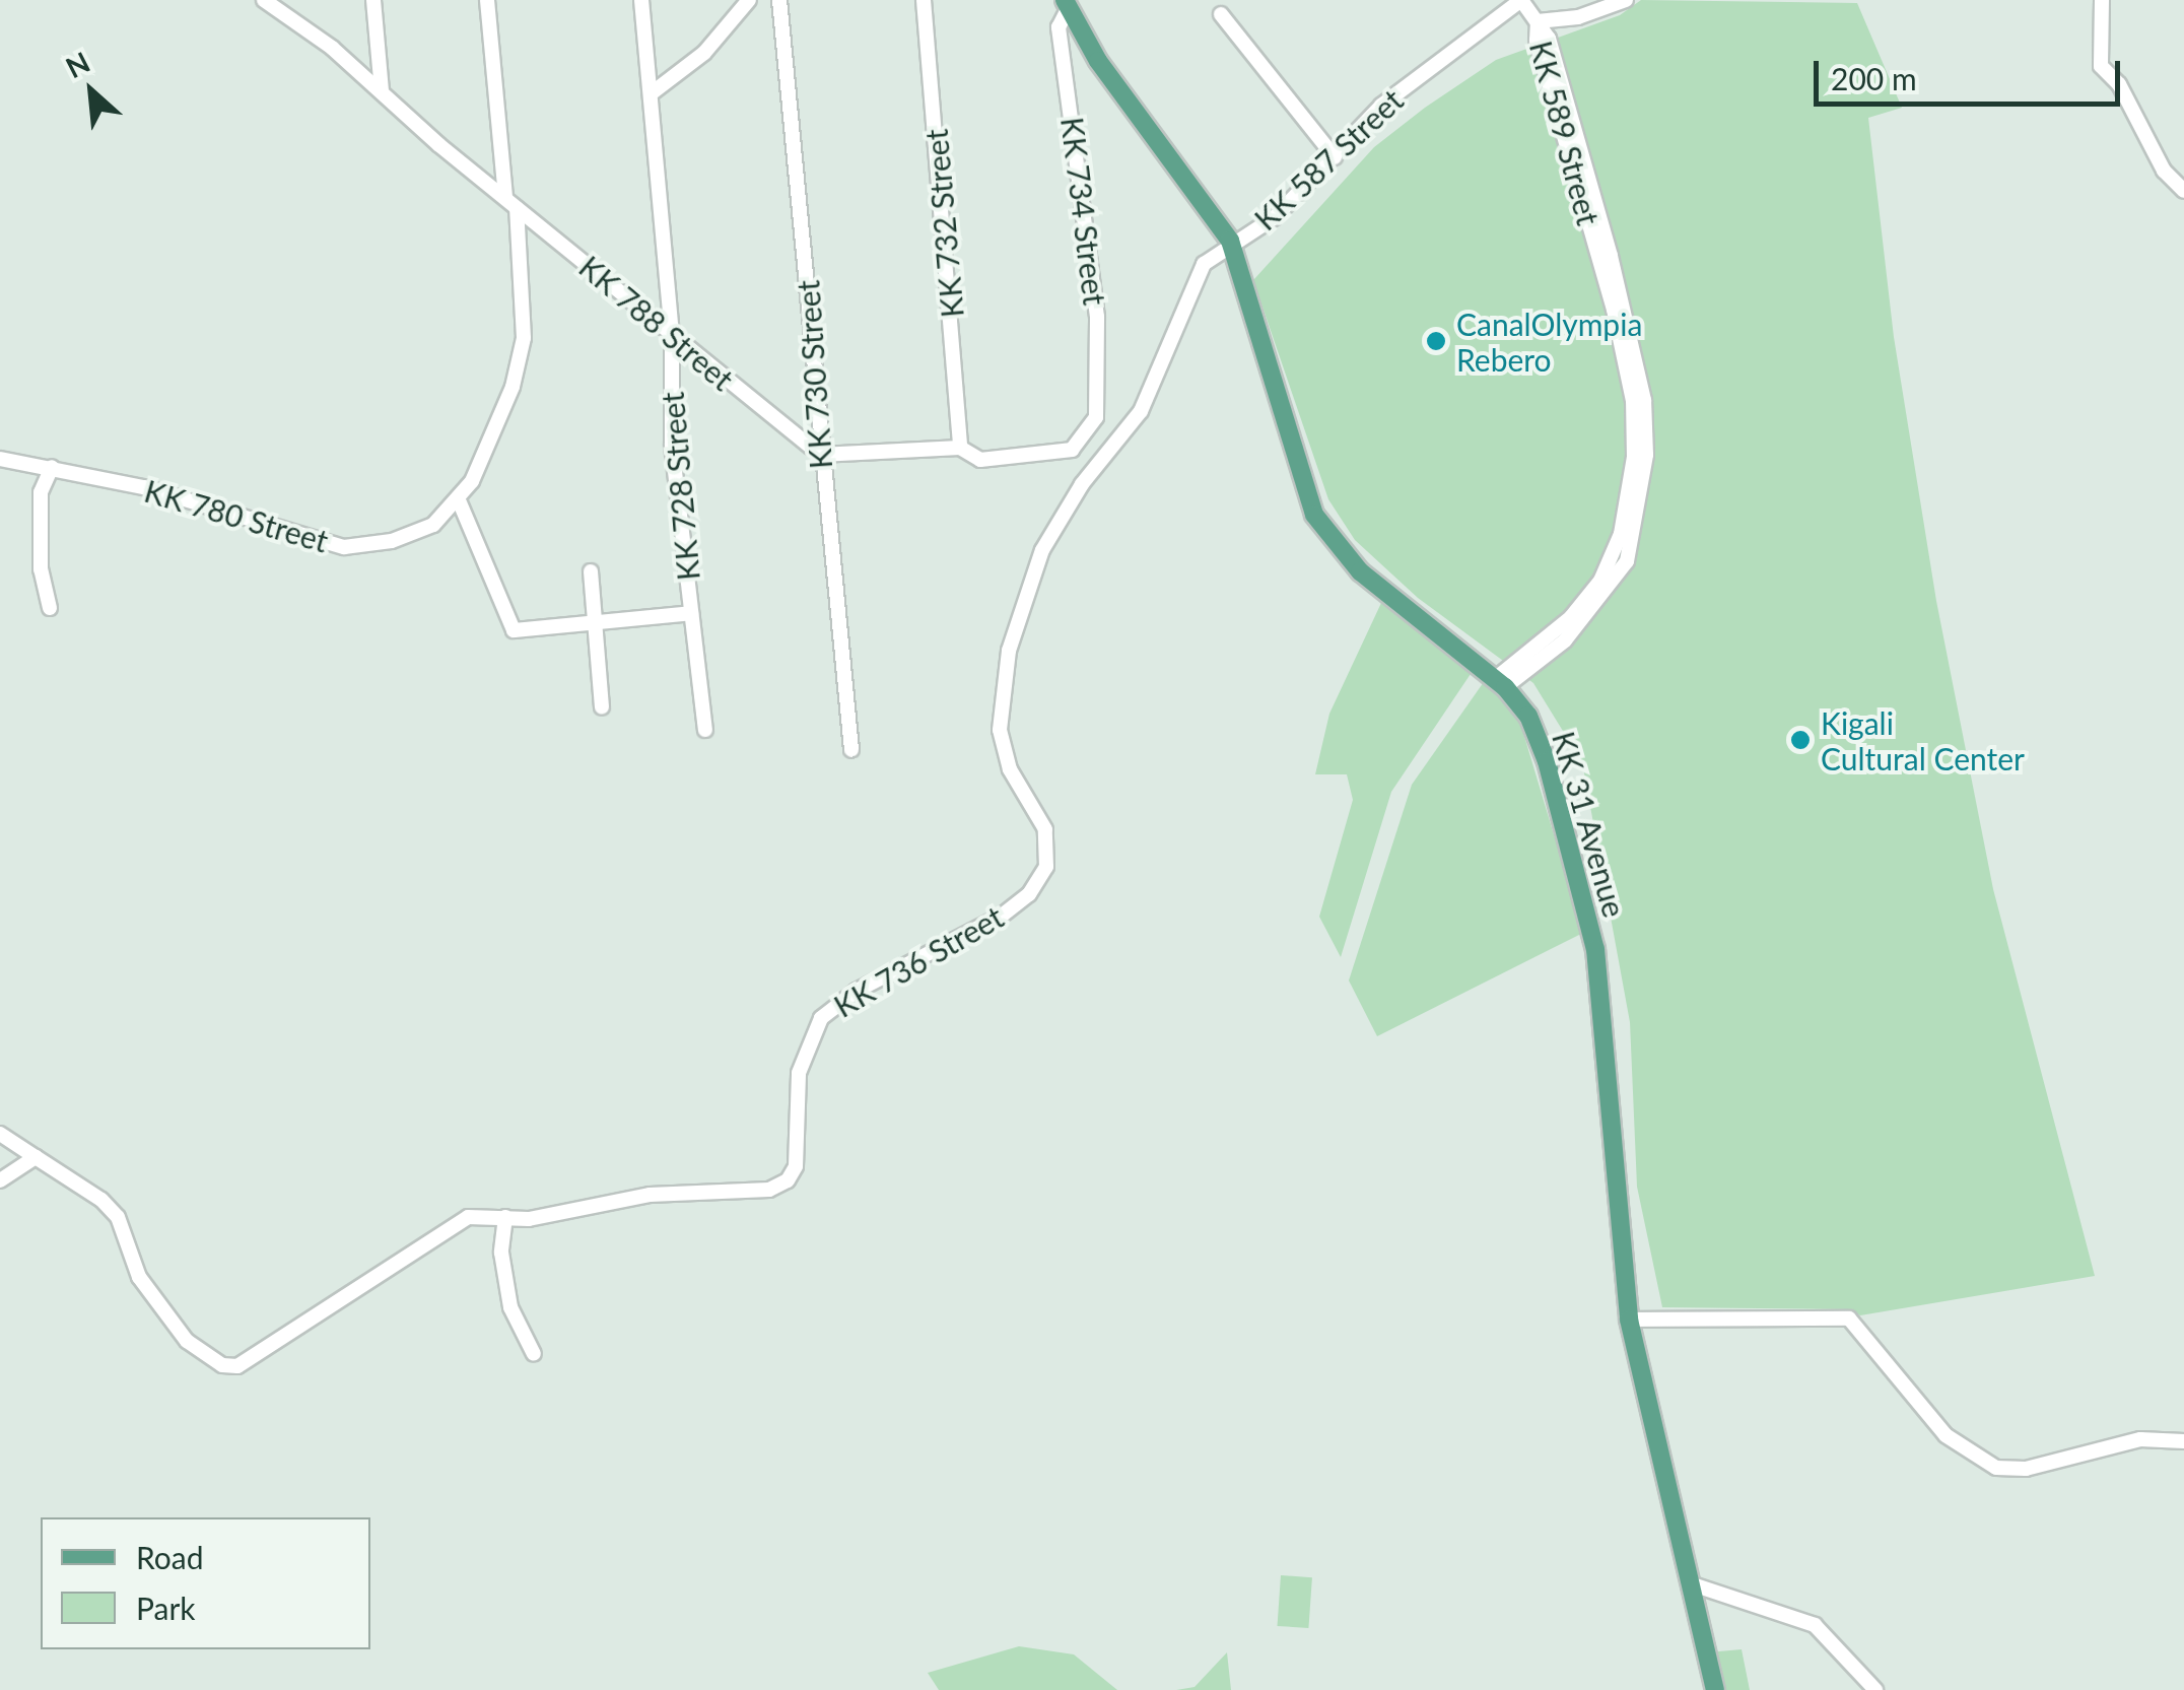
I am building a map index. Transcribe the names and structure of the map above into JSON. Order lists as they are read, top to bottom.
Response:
{
  "streets": {
    "main road": ["KK 31 Avenue"],
    "street": [
      "KK 589 Street",
      "KK 587 Street",
      "KK 734 Street",
      "KK 732 Street",
      "KK 788 Street",
      "KK 730 Street",
      "KK 728 Street",
      "KK 780 Street",
      "KK 736 Street"
    ]
  },
  "crossings": [
    ["KK 589 Street", "KK 31 Avenue"],
    ["KK 587 Street", "KK 31 Avenue"],
    ["KK 587 Street", "KK 736 Street"],
    ["KK 734 Street", "KK 31 Avenue"],
    ["KK 788 Street", "KK 730 Street"],
    ["KK 788 Street", "KK 728 Street"],
    ["KK 788 Street", "KK 780 Street"],
    ["KK 31 Avenue", "KK 736 Street"]
  ],
  "places": ["CanalOlympia Rebero", "Kigali Cultural Center"],
  "legend": ["Road", "Park"],
  "scale_bar": "200 m",
  "north": "top left"
}
